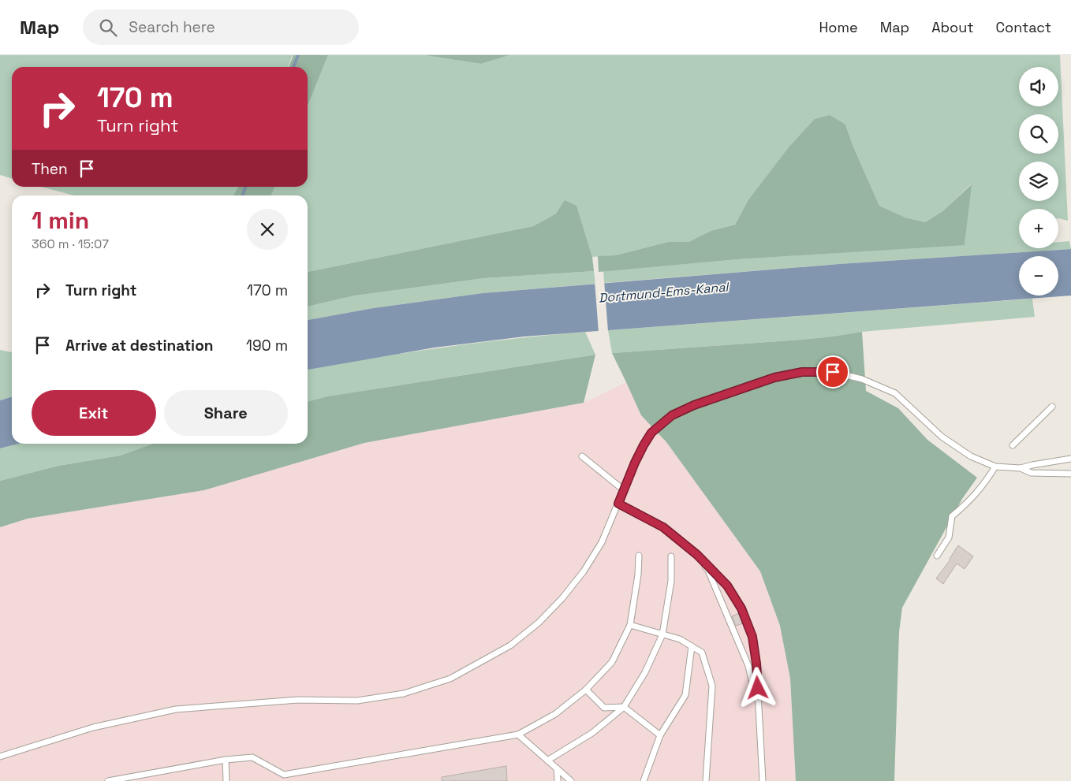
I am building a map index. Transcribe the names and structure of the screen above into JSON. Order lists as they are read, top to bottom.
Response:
{
  "water": ["Dortmund-Ems-Kanal"],
  "page": {
    "header": "Map",
    "search": "Search here",
    "nav": [
      "Home",
      "Map",
      "About",
      "Contact"
    ],
    "map_buttons": ["+", "−"],
    "turn": ["170 m", "Turn right"],
    "then": "Then",
    "heading": ["1 min", "360 m · 15:07"],
    "list": [
      {
        "name": "Turn right",
        "value": "170 m"
      },
      {
        "name": "Arrive at destination",
        "value": "190 m"
      }
    ],
    "buttons": ["Exit", "Share"]
  }
}
